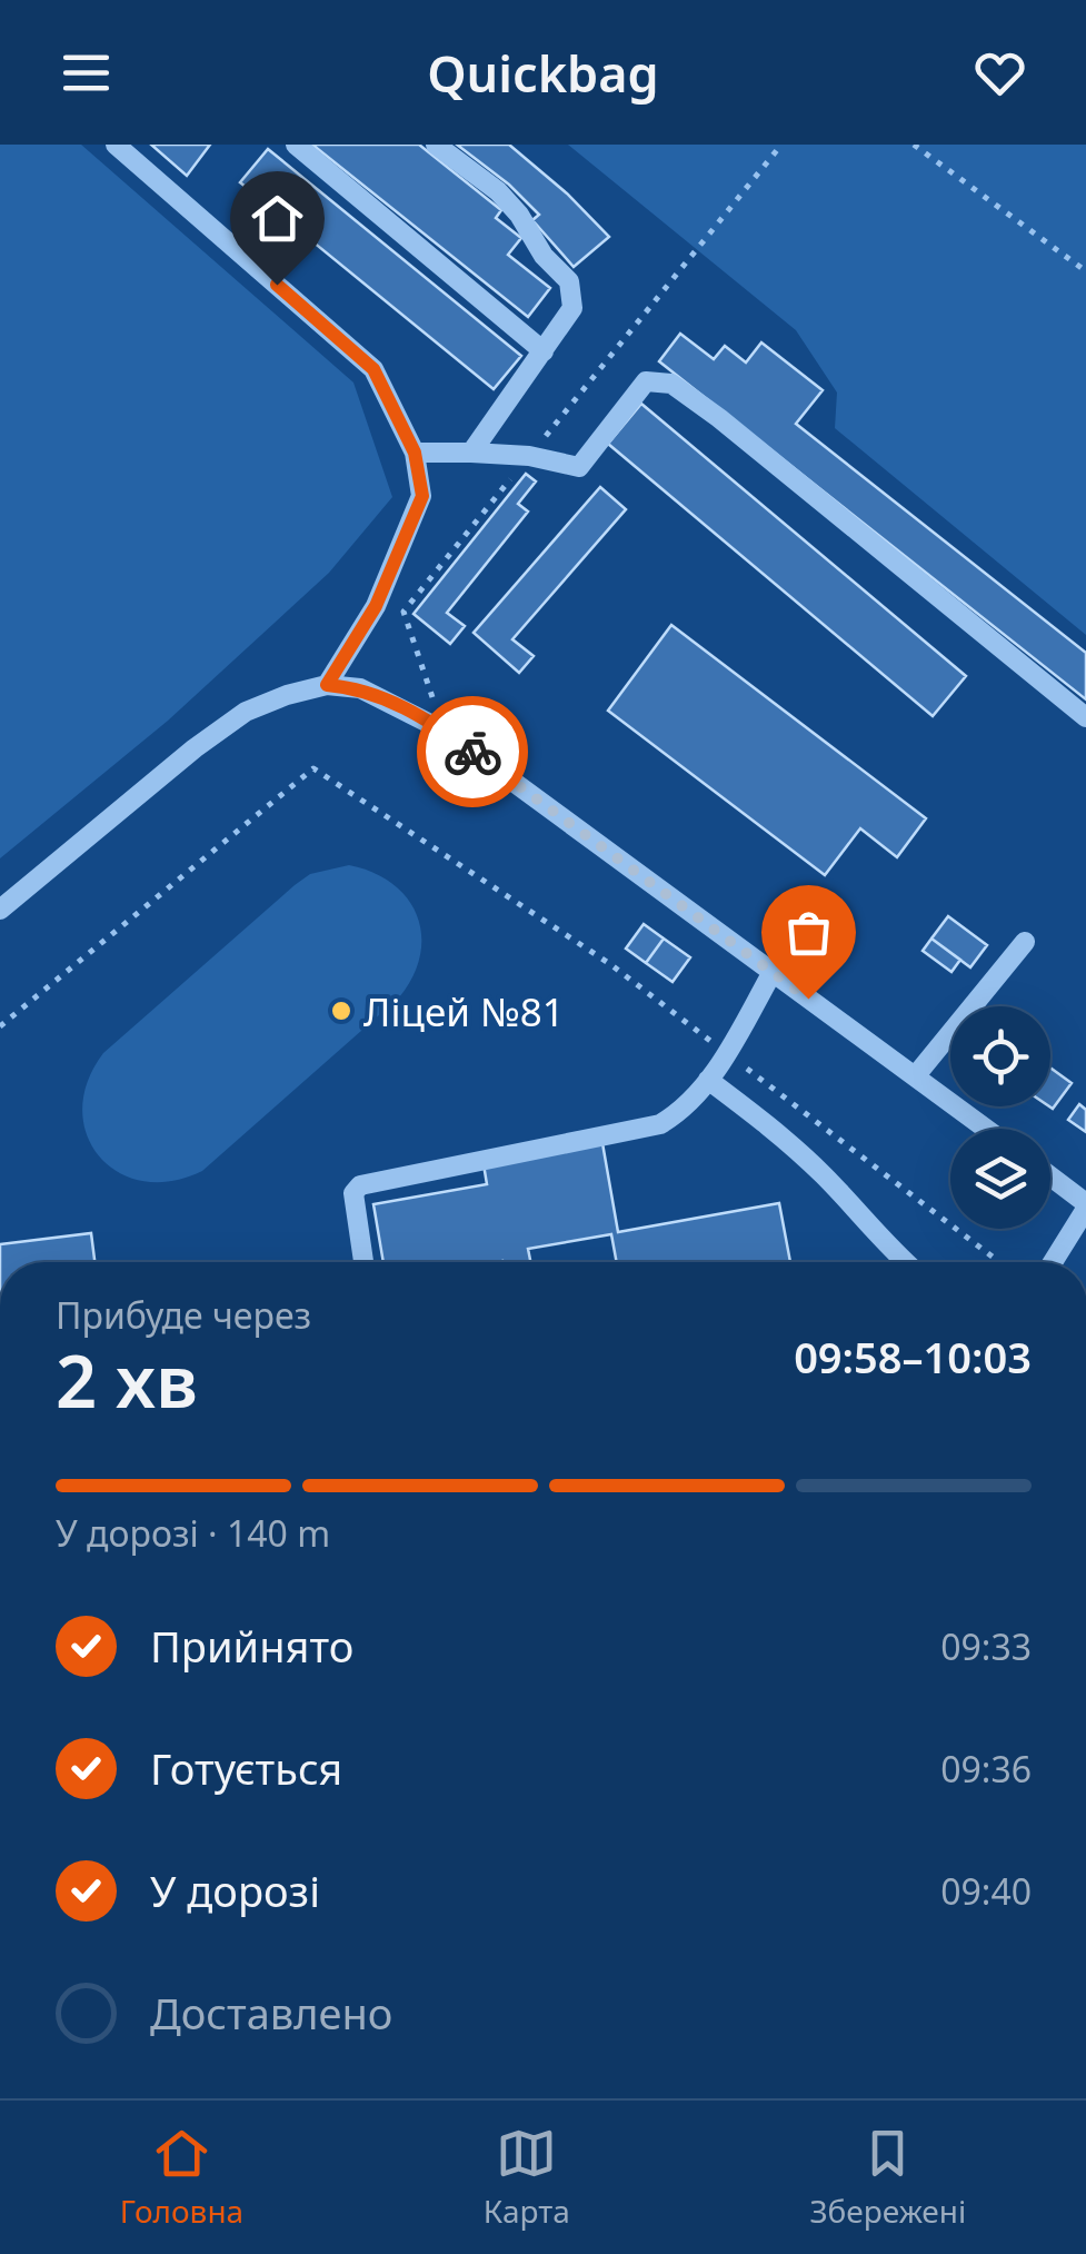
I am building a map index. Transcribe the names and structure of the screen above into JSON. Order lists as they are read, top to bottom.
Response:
{
  "places": ["Ліцей №81"],
  "page": {
    "header": "Quickbag",
    "heading": ["2 хв", "Прибуде через", "09:58–10:03"],
    "bar": "У дорозі · 140 m",
    "list": [
      ["Прийнято", "09:33"],
      ["Готується", "09:36"],
      ["У дорозі", "09:40"],
      "Доставлено"
    ],
    "tabs": ["Головна", "Карта", "Збережені"]
  }
}
